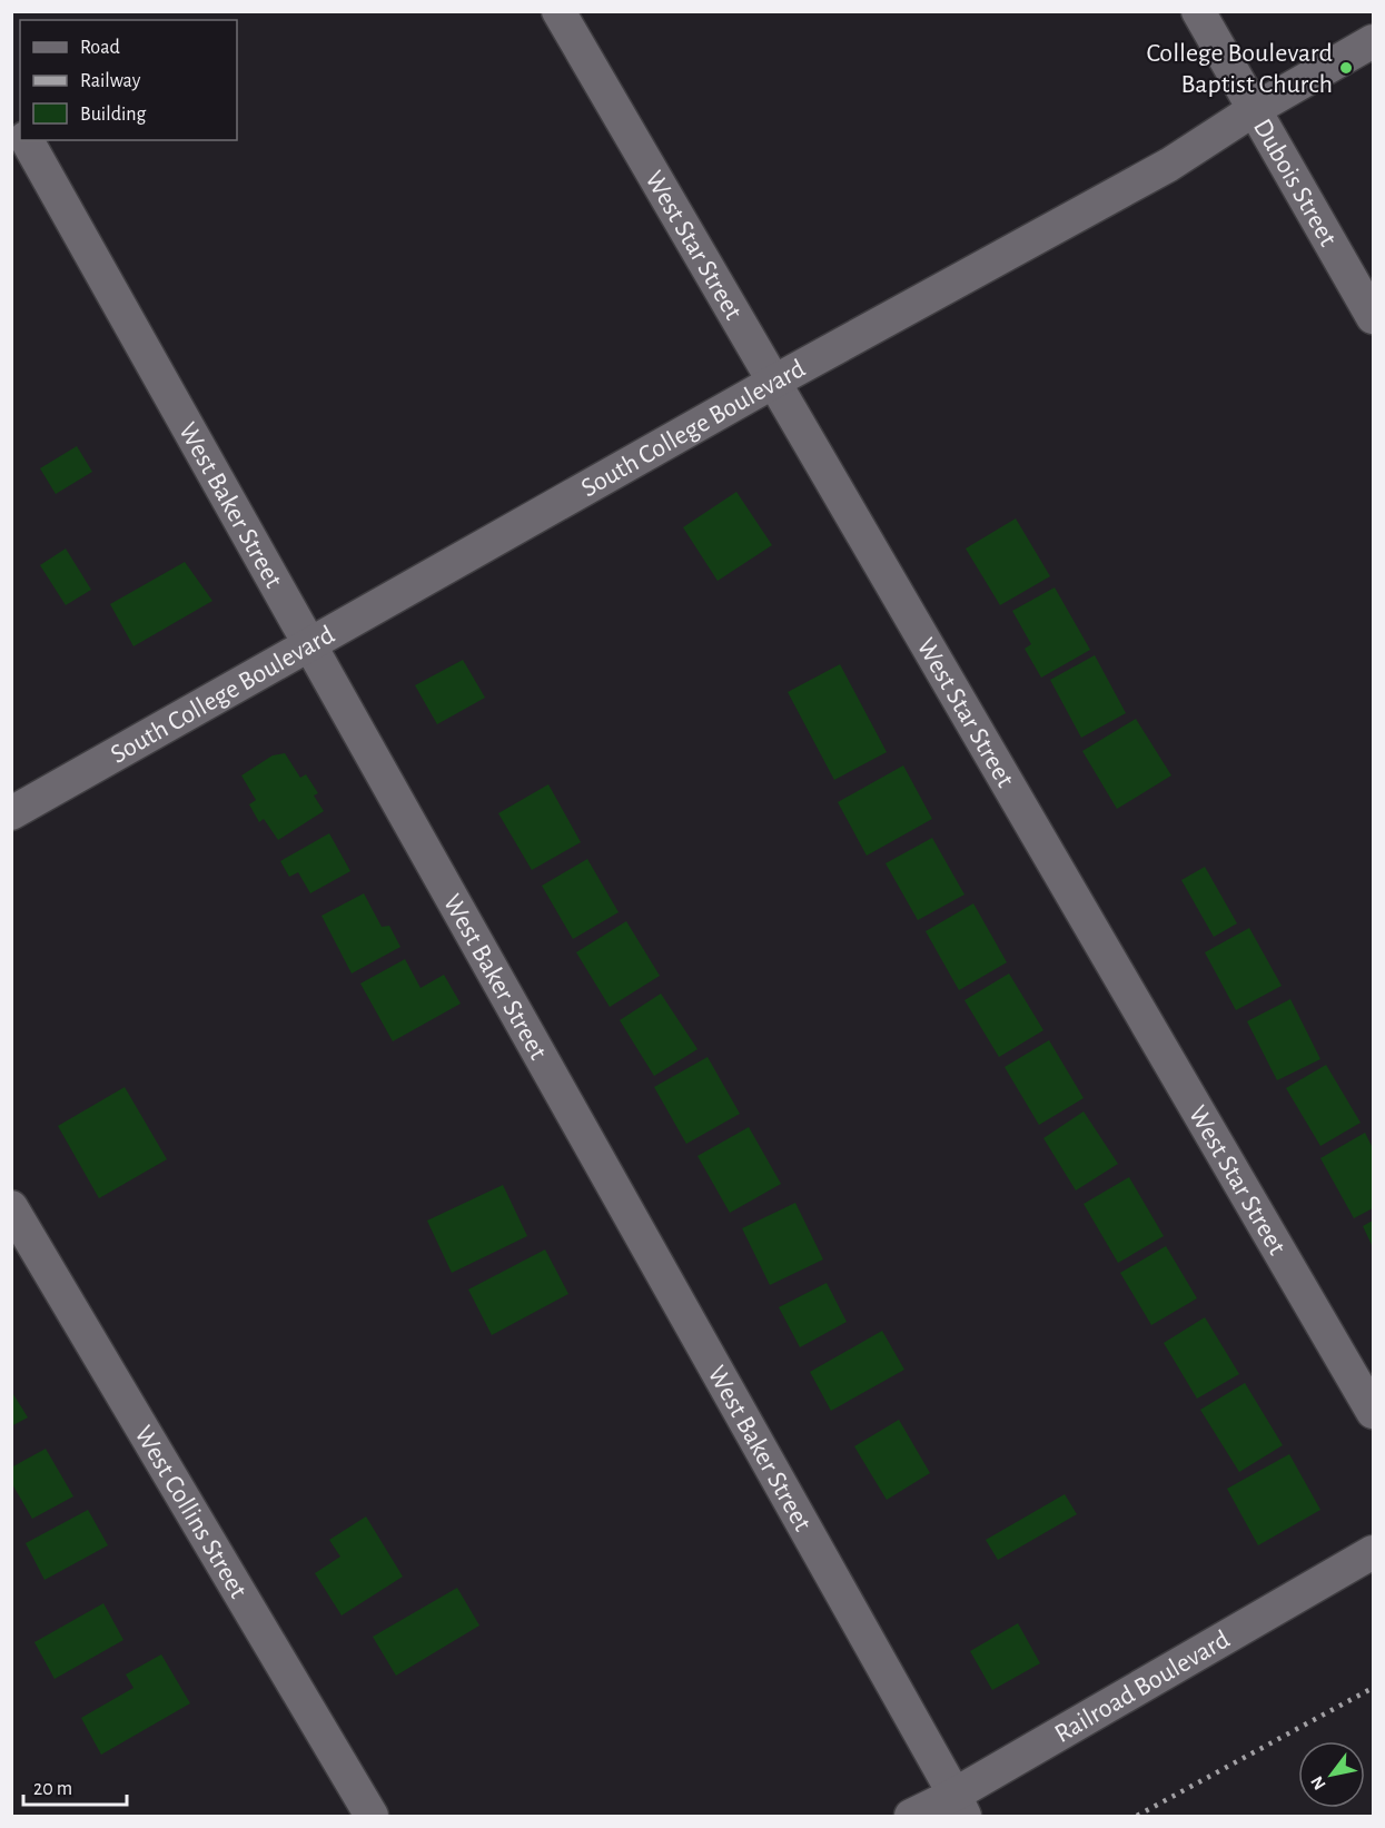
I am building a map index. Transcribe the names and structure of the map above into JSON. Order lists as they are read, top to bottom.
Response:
{
  "streets": {
    "street": [
      "Dubois Street",
      "West Star Street",
      "South College Boulevard",
      "West Baker Street",
      "West Collins Street",
      "Railroad Boulevard"
    ]
  },
  "crossings": [
    ["Dubois Street", "South College Boulevard"],
    ["West Star Street", "South College Boulevard"],
    ["South College Boulevard", "West Baker Street"],
    ["West Baker Street", "Railroad Boulevard"]
  ],
  "places": ["College Boulevard Baptist Church"],
  "legend": ["Road", "Railway", "Building"],
  "scale_bar": "20 m",
  "north": "bottom left"
}
